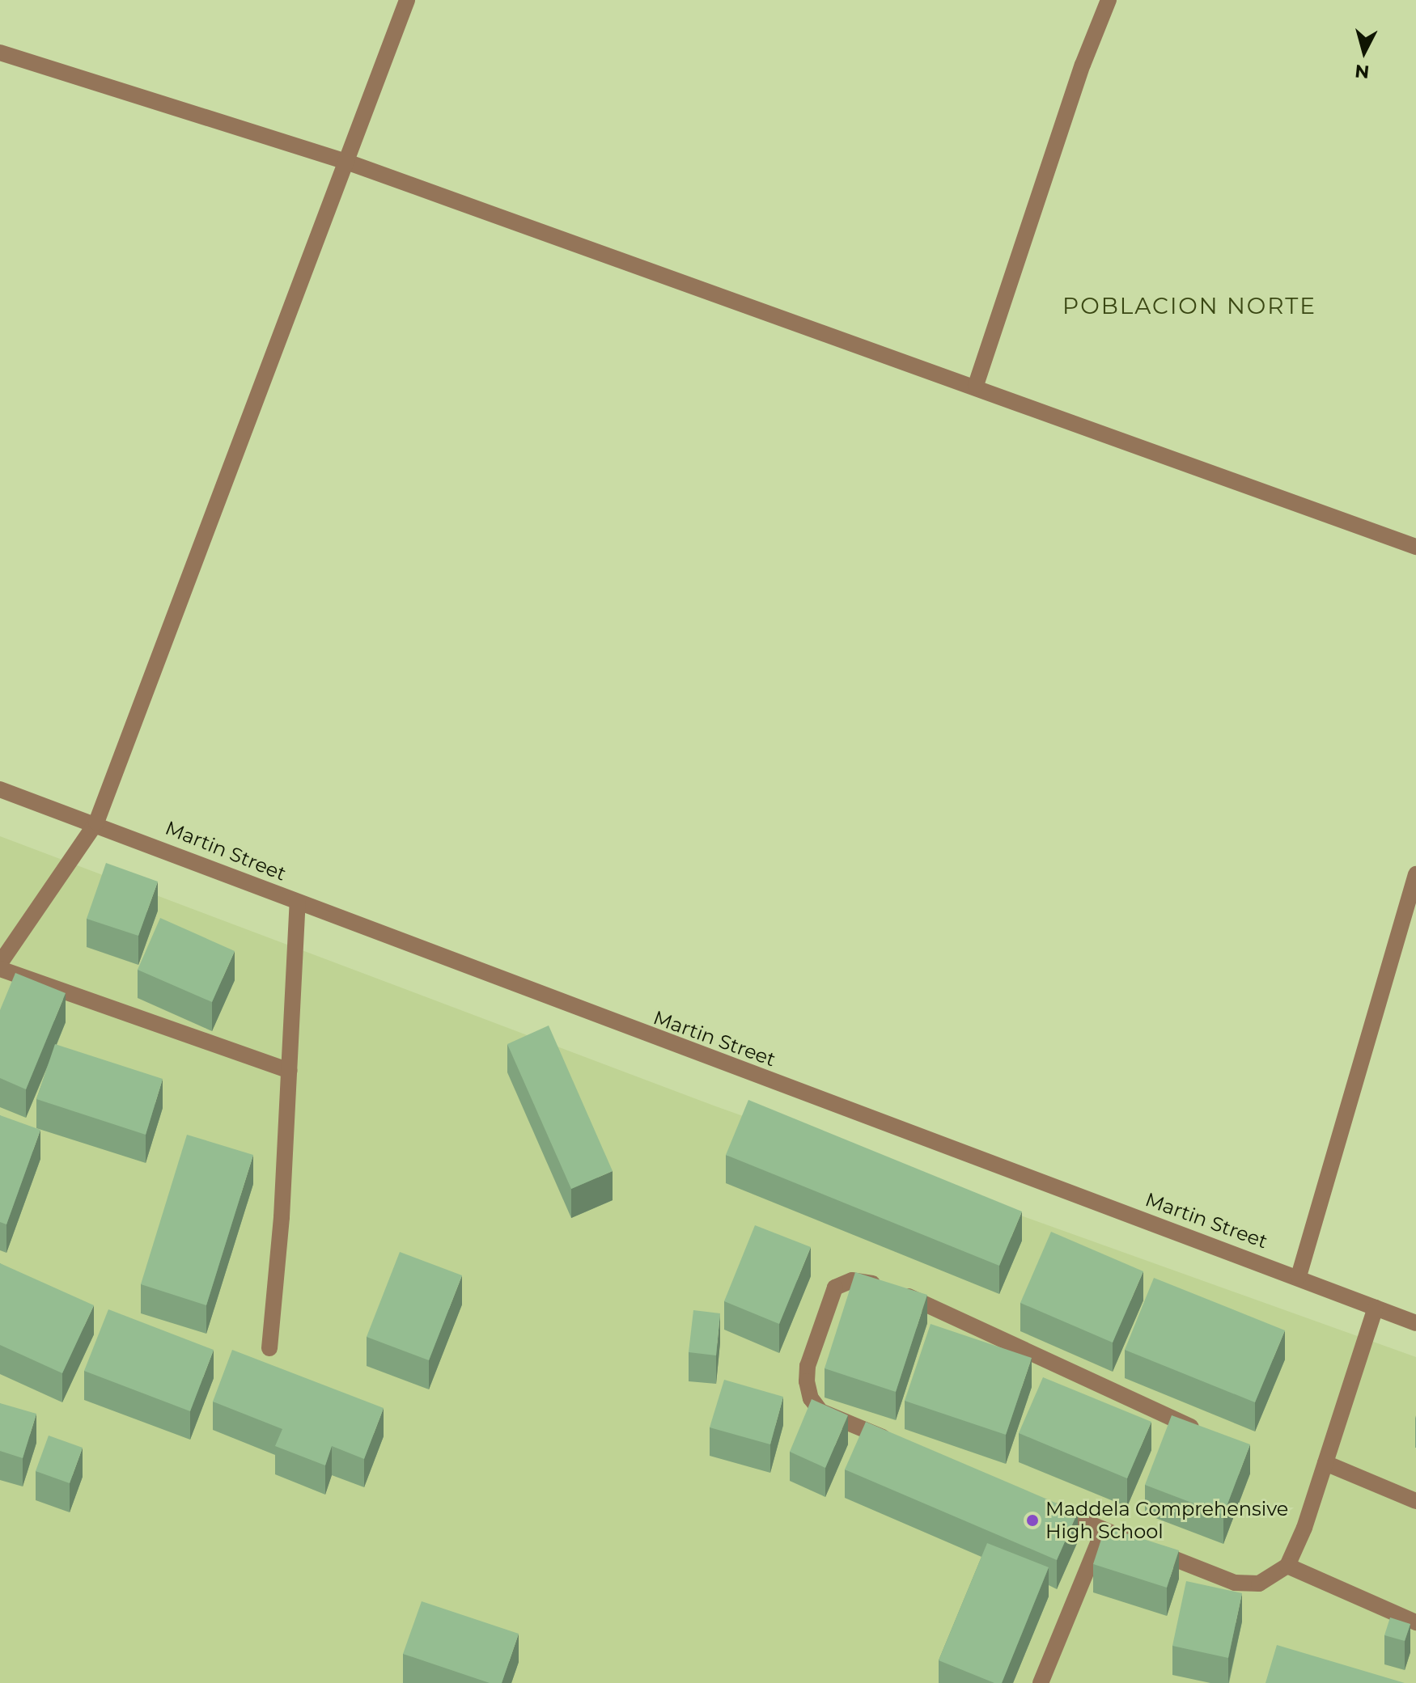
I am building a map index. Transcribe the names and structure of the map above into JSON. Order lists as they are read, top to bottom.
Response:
{
  "streets": {
    "street": ["Martin Street"]
  },
  "districts": ["POBLACION NORTE"],
  "places": ["Maddela Comprehensive High School"],
  "north": "bottom"
}
